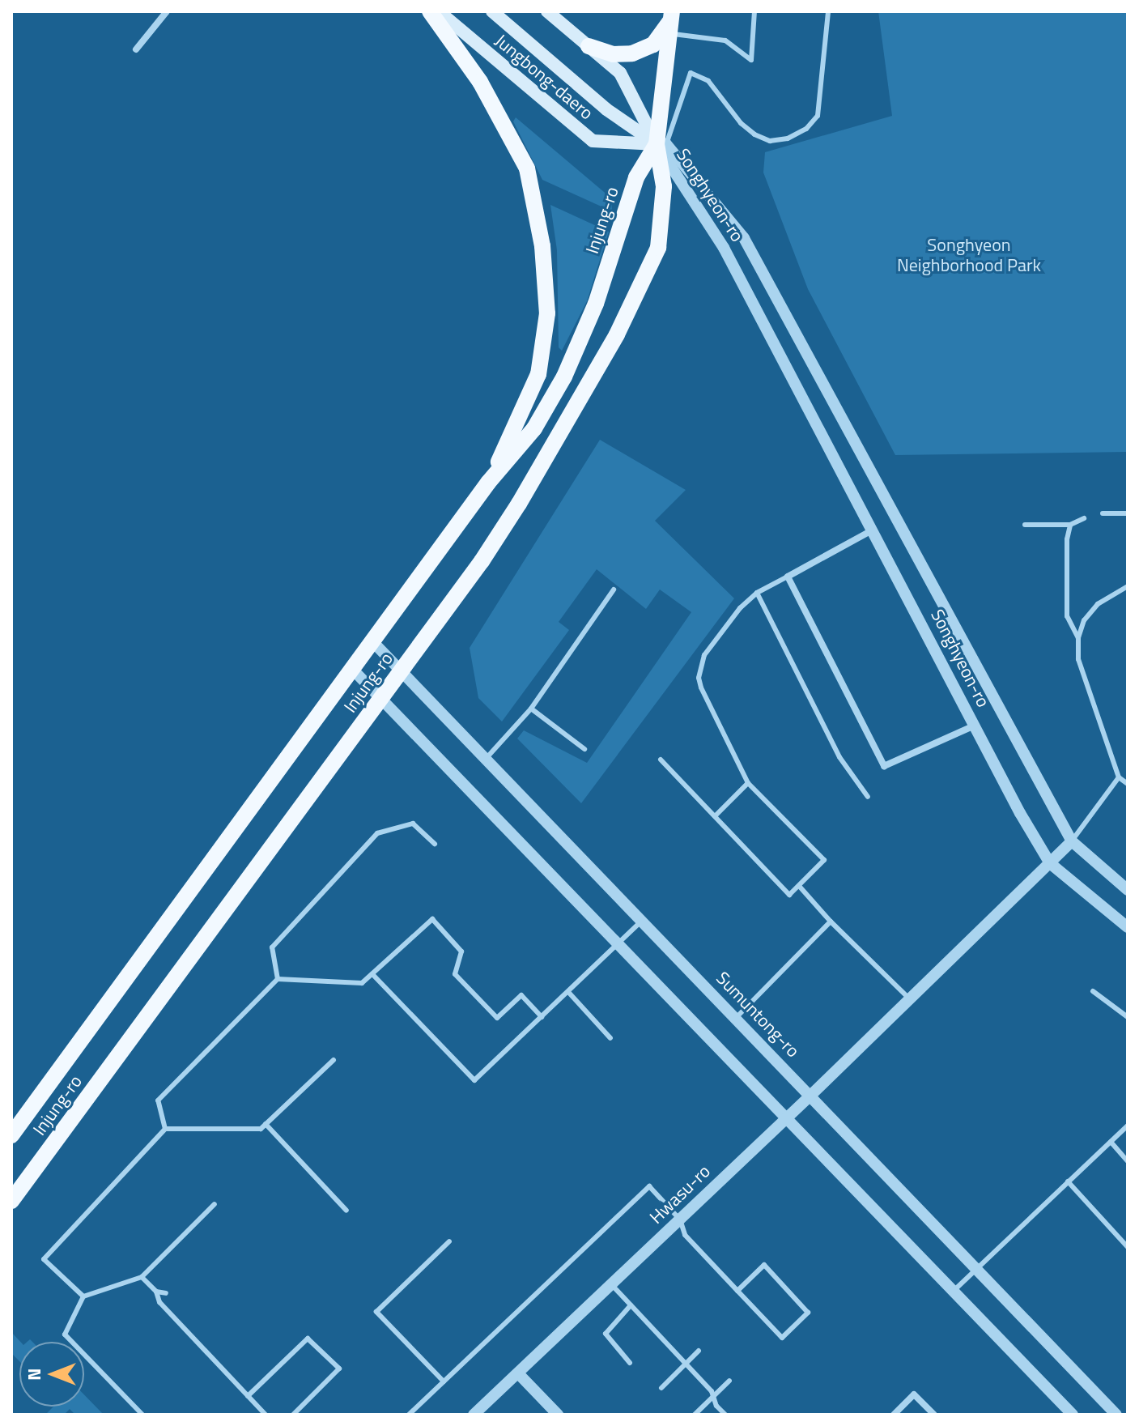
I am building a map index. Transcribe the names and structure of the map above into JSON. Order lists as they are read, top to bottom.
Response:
{
  "streets": {
    "main road": ["Jungbong-daero", "Injung-ro"],
    "street": ["Songhyeon-ro", "Sumuntong-ro", "Hwasu-ro"]
  },
  "crossings": [
    ["Jungbong-daero", "Songhyeon-ro"],
    ["Jungbong-daero", "Injung-ro"],
    ["Songhyeon-ro", "Injung-ro"],
    ["Songhyeon-ro", "Hwasu-ro"],
    ["Injung-ro", "Sumuntong-ro"],
    ["Sumuntong-ro", "Hwasu-ro"]
  ],
  "parks": ["Songhyeon Neighborhood Park"],
  "north": "left"
}
